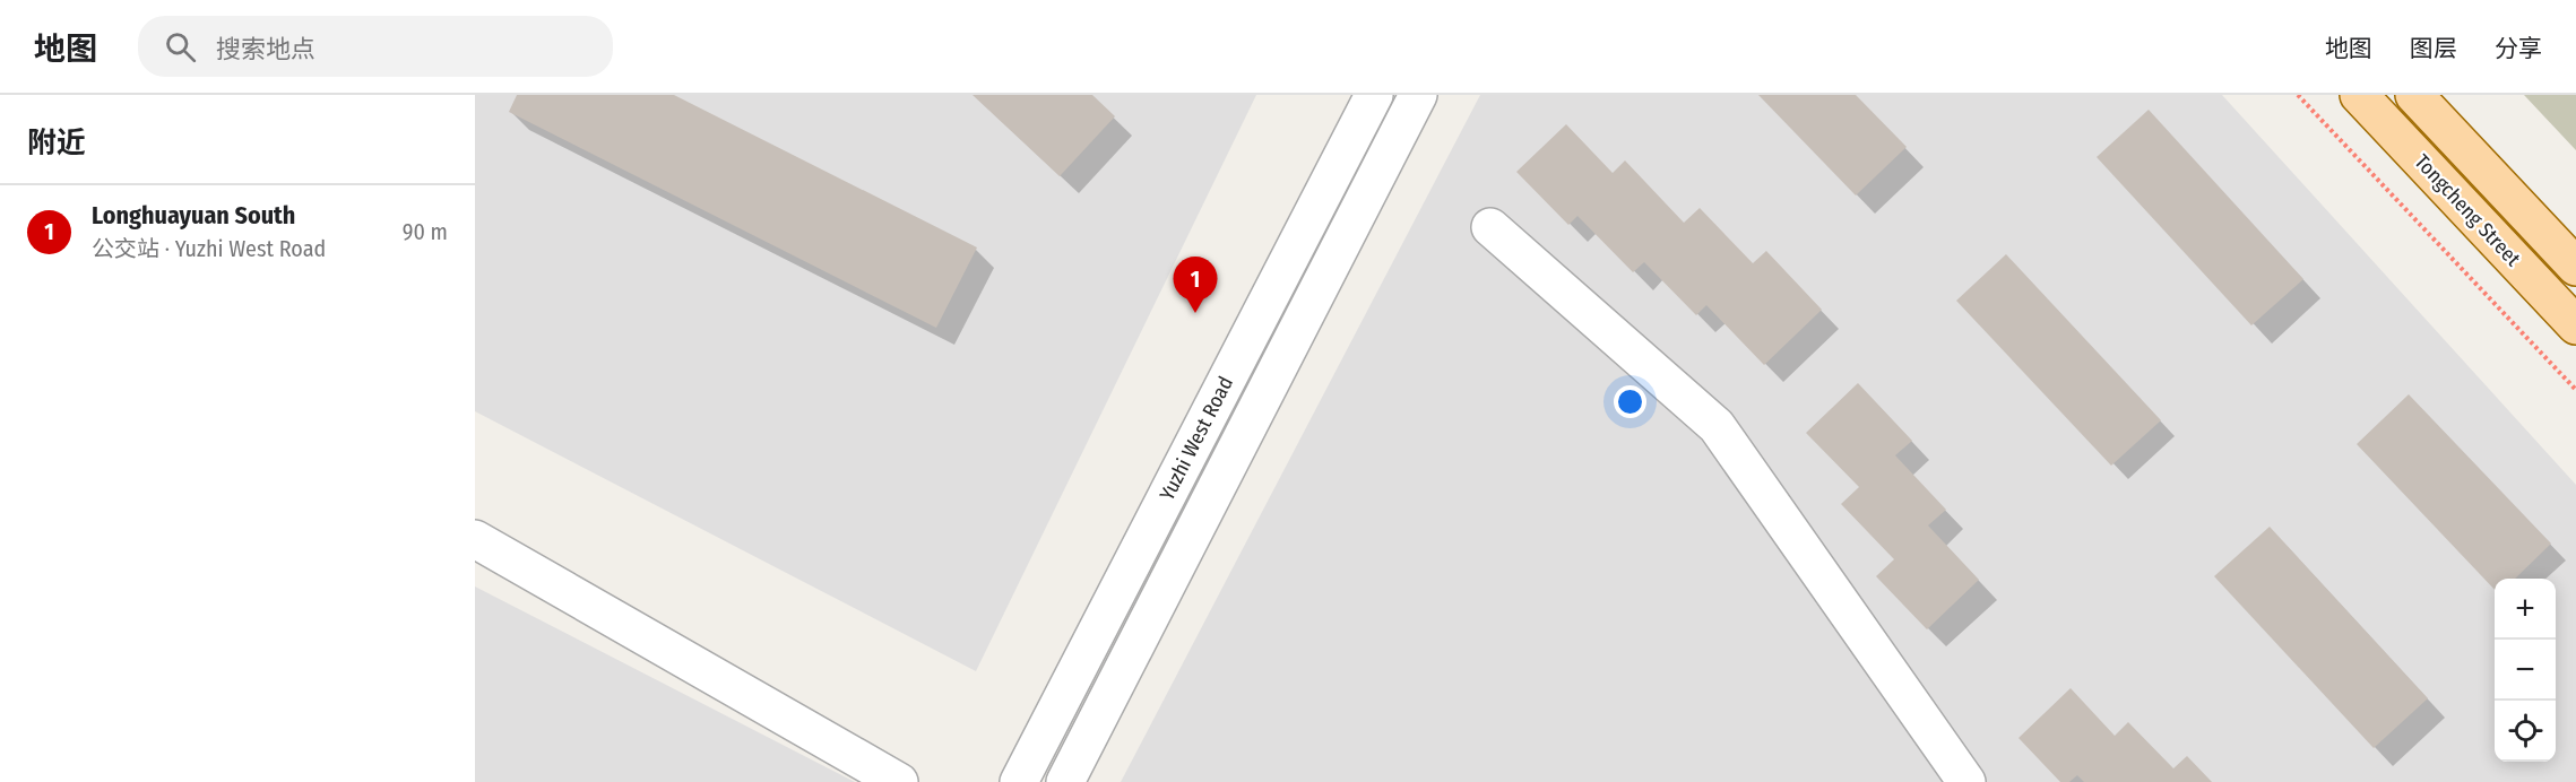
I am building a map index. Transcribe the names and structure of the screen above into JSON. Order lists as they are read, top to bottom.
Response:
{
  "streets": {
    "main road": ["Tongcheng Street"],
    "street": ["Yuzhi West Road"]
  },
  "page": {
    "header": "地图",
    "search": "搜索地点",
    "nav": ["地图", "图层", "分享"],
    "heading": "附近",
    "list": [
      {
        "mark": "1",
        "name": "Longhuayuan South",
        "note": "公交站 · Yuzhi West Road",
        "value": "90 m"
      }
    ],
    "pins": "1",
    "map_buttons": ["+", "−"]
  }
}
